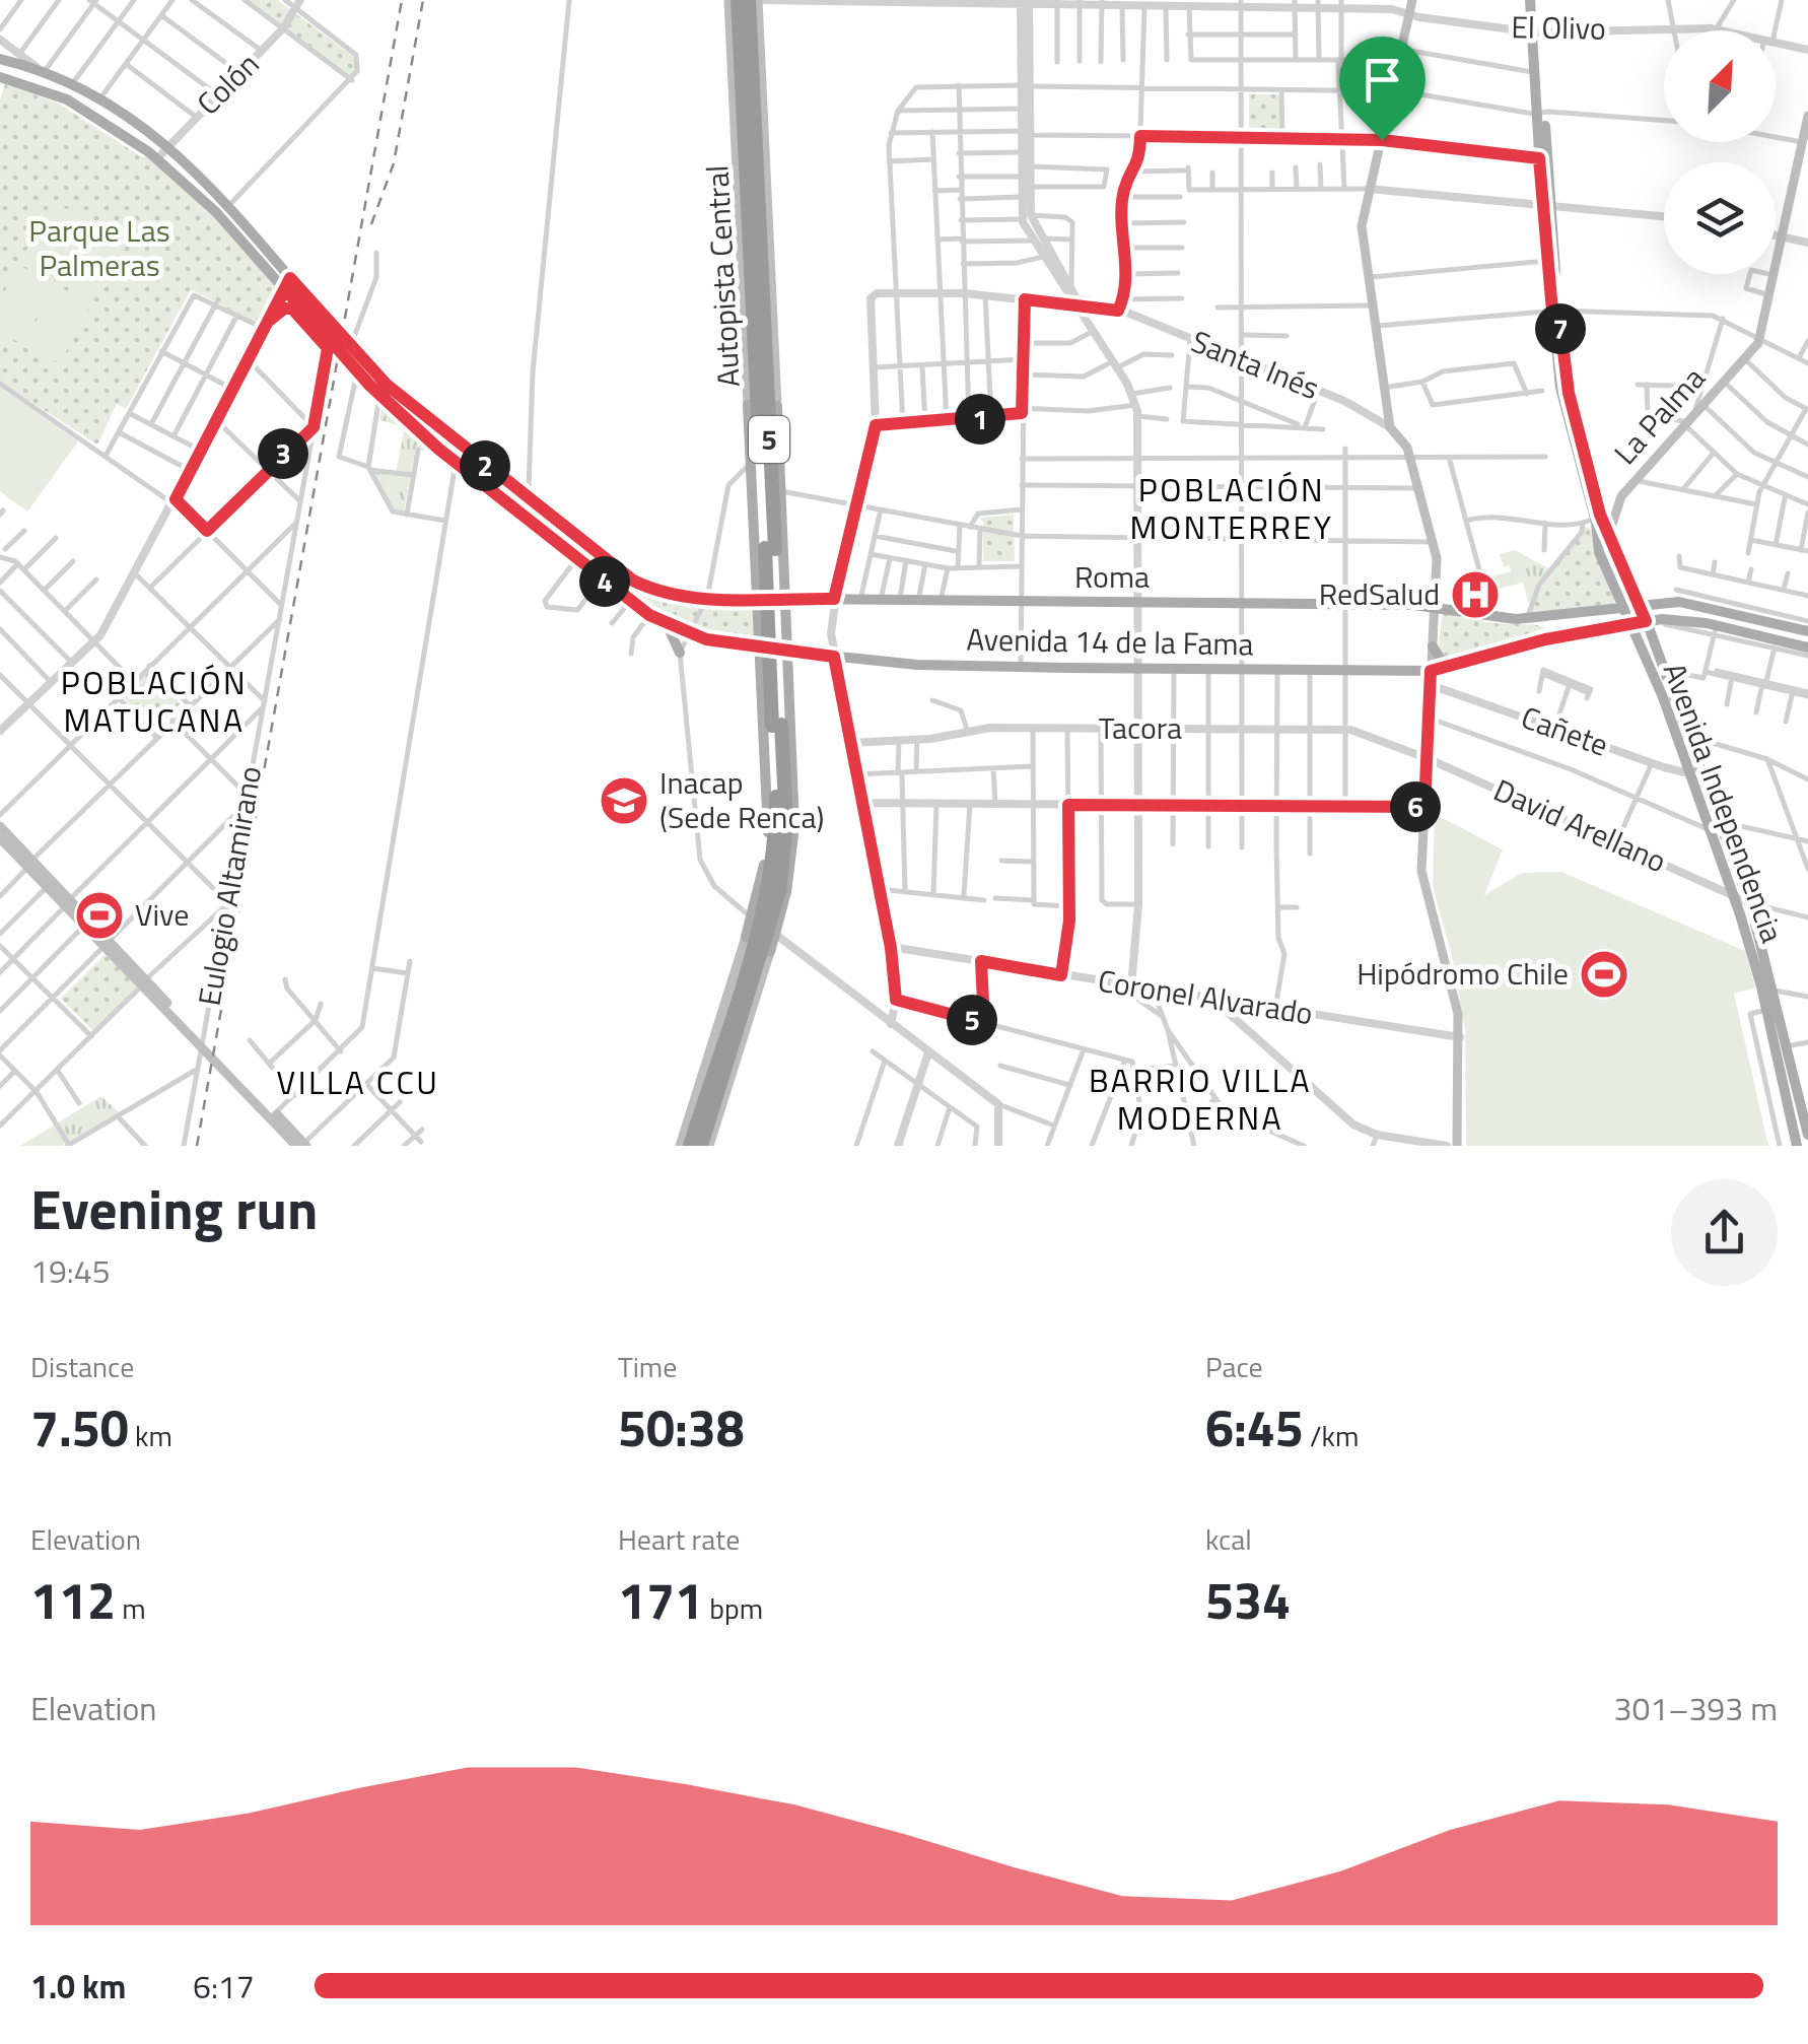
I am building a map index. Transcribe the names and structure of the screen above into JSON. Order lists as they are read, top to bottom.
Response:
{
  "streets": {
    "highway": ["Autopista Central", "5"],
    "main road": [
      "La Palma",
      "Roma",
      "Avenida 14 de la Fama",
      "Avenida Independencia"
    ],
    "street": [
      "El Olivo",
      "Colón",
      "Santa Inés",
      "Tacora",
      "Cañete",
      "David Arellano",
      "Eulogio Altamirano",
      "Coronel Alvarado"
    ]
  },
  "crossings": [
    ["El Olivo", "Avenida Independencia"],
    ["La Palma", "Avenida Independencia"],
    ["Roma", "Avenida 14 de la Fama"],
    ["Roma", "Avenida Independencia"],
    ["Avenida 14 de la Fama", "Avenida Independencia"],
    ["Tacora", "David Arellano"],
    ["Cañete", "Avenida Independencia"],
    ["Avenida Independencia", "David Arellano"]
  ],
  "districts": [
    "POBLACIÓN MONTERREY",
    "POBLACIÓN MATUCANA",
    "BARRIO VILLA MODERNA",
    "VILLA CCU"
  ],
  "parks": ["Parque Las Palmeras"],
  "places": {
    "hospital": ["RedSalud"],
    "school or university": ["Inacap (Sede Renca)"],
    "sports": ["Vive", "Hipódromo Chile"]
  },
  "north": "top right",
  "page": {
    "pins": [
      "7",
      "1",
      "3",
      "2",
      "4",
      "6",
      "5"
    ],
    "heading": ["Evening run", "19:45"],
    "stats": [
      ["Distance", "7.50 km"],
      ["Time", "50:38"],
      ["Pace", "6:45 /km"],
      ["Elevation", "112 m"],
      ["Heart rate", "171 bpm"],
      ["kcal", "534"]
    ],
    "chart": ["Elevation", "301–393 m"],
    "list": [
      {
        "name": "1.0 km",
        "note": "6:17"
      }
    ]
  }
}
